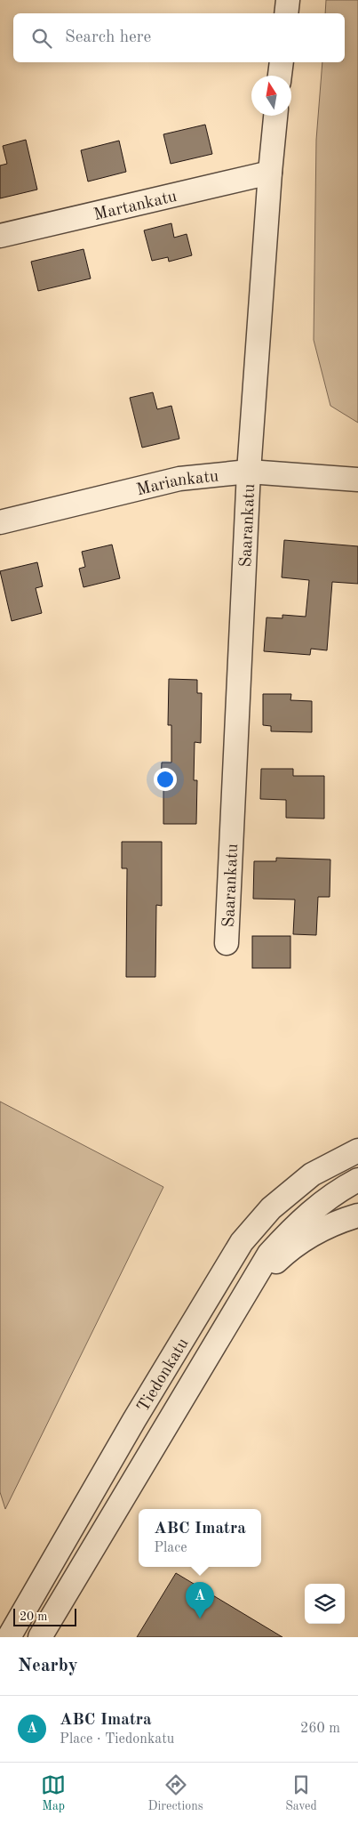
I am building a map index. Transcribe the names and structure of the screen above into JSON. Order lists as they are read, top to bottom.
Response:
{
  "streets": {
    "street": [
      "Martankatu",
      "Mariankatu",
      "Saarankatu",
      "Tiedonkatu"
    ]
  },
  "crossings": [
    ["Martankatu", "Saarankatu"],
    ["Mariankatu", "Saarankatu"]
  ],
  "scale_bar": "20 m",
  "north": "top",
  "page": {
    "search": "Search here",
    "popup": ["ABC Imatra", "Place"],
    "pins": "A",
    "scale": "20 m",
    "heading": "Nearby",
    "list": [
      {
        "mark": "A",
        "name": "ABC Imatra",
        "note": "Place · Tiedonkatu",
        "value": "260 m"
      }
    ],
    "nav": ["Map", "Directions", "Saved"]
  }
}
